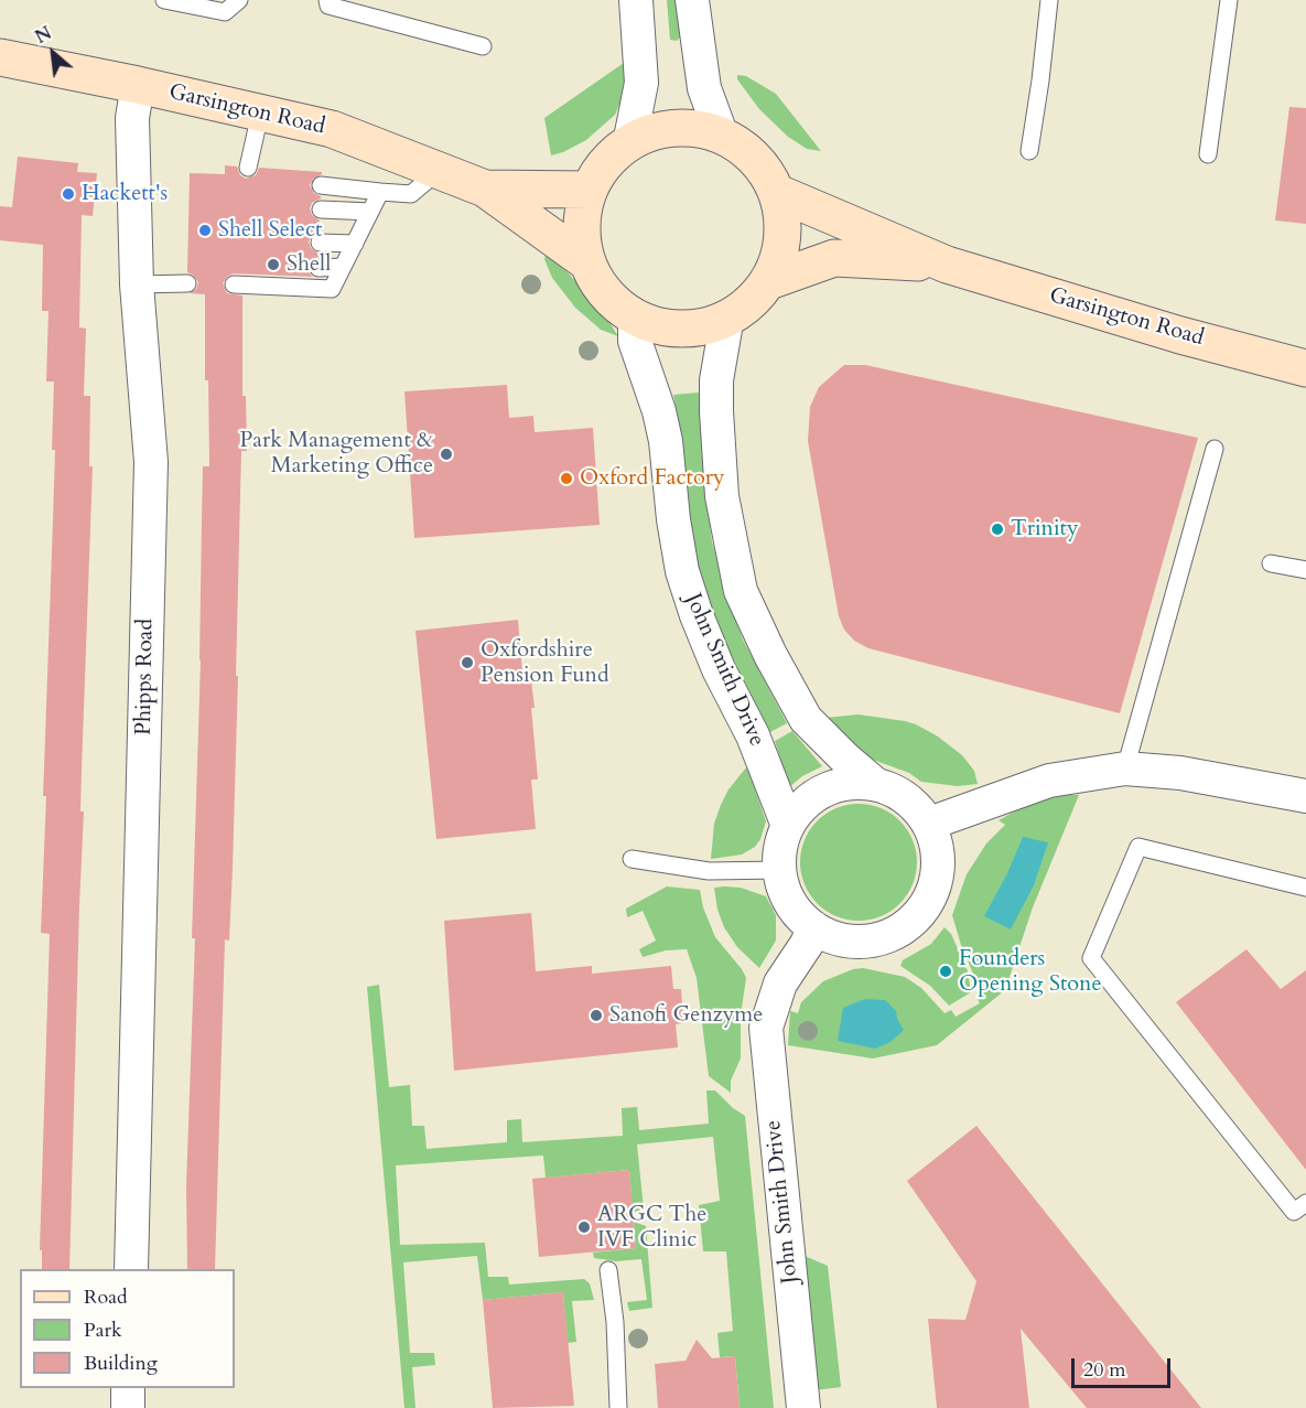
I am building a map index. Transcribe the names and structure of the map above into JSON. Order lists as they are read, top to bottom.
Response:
{
  "streets": {
    "main road": ["Garsington Road"],
    "street": ["John Smith Drive", "Phipps Road"]
  },
  "crossings": [
    ["Garsington Road", "John Smith Drive"],
    ["Garsington Road", "Phipps Road"]
  ],
  "places": [
    "Hackett's",
    "Shell Select",
    "Shell",
    "Park Management & Marketing Office",
    "Oxford Factory",
    "Trinity",
    "Oxfordshire Pension Fund",
    "Founders Opening Stone",
    "Sanofi Genzyme",
    "ARGC The IVF Clinic"
  ],
  "legend": ["Road", "Park", "Building"],
  "scale_bar": "20 m",
  "north": "top left"
}
